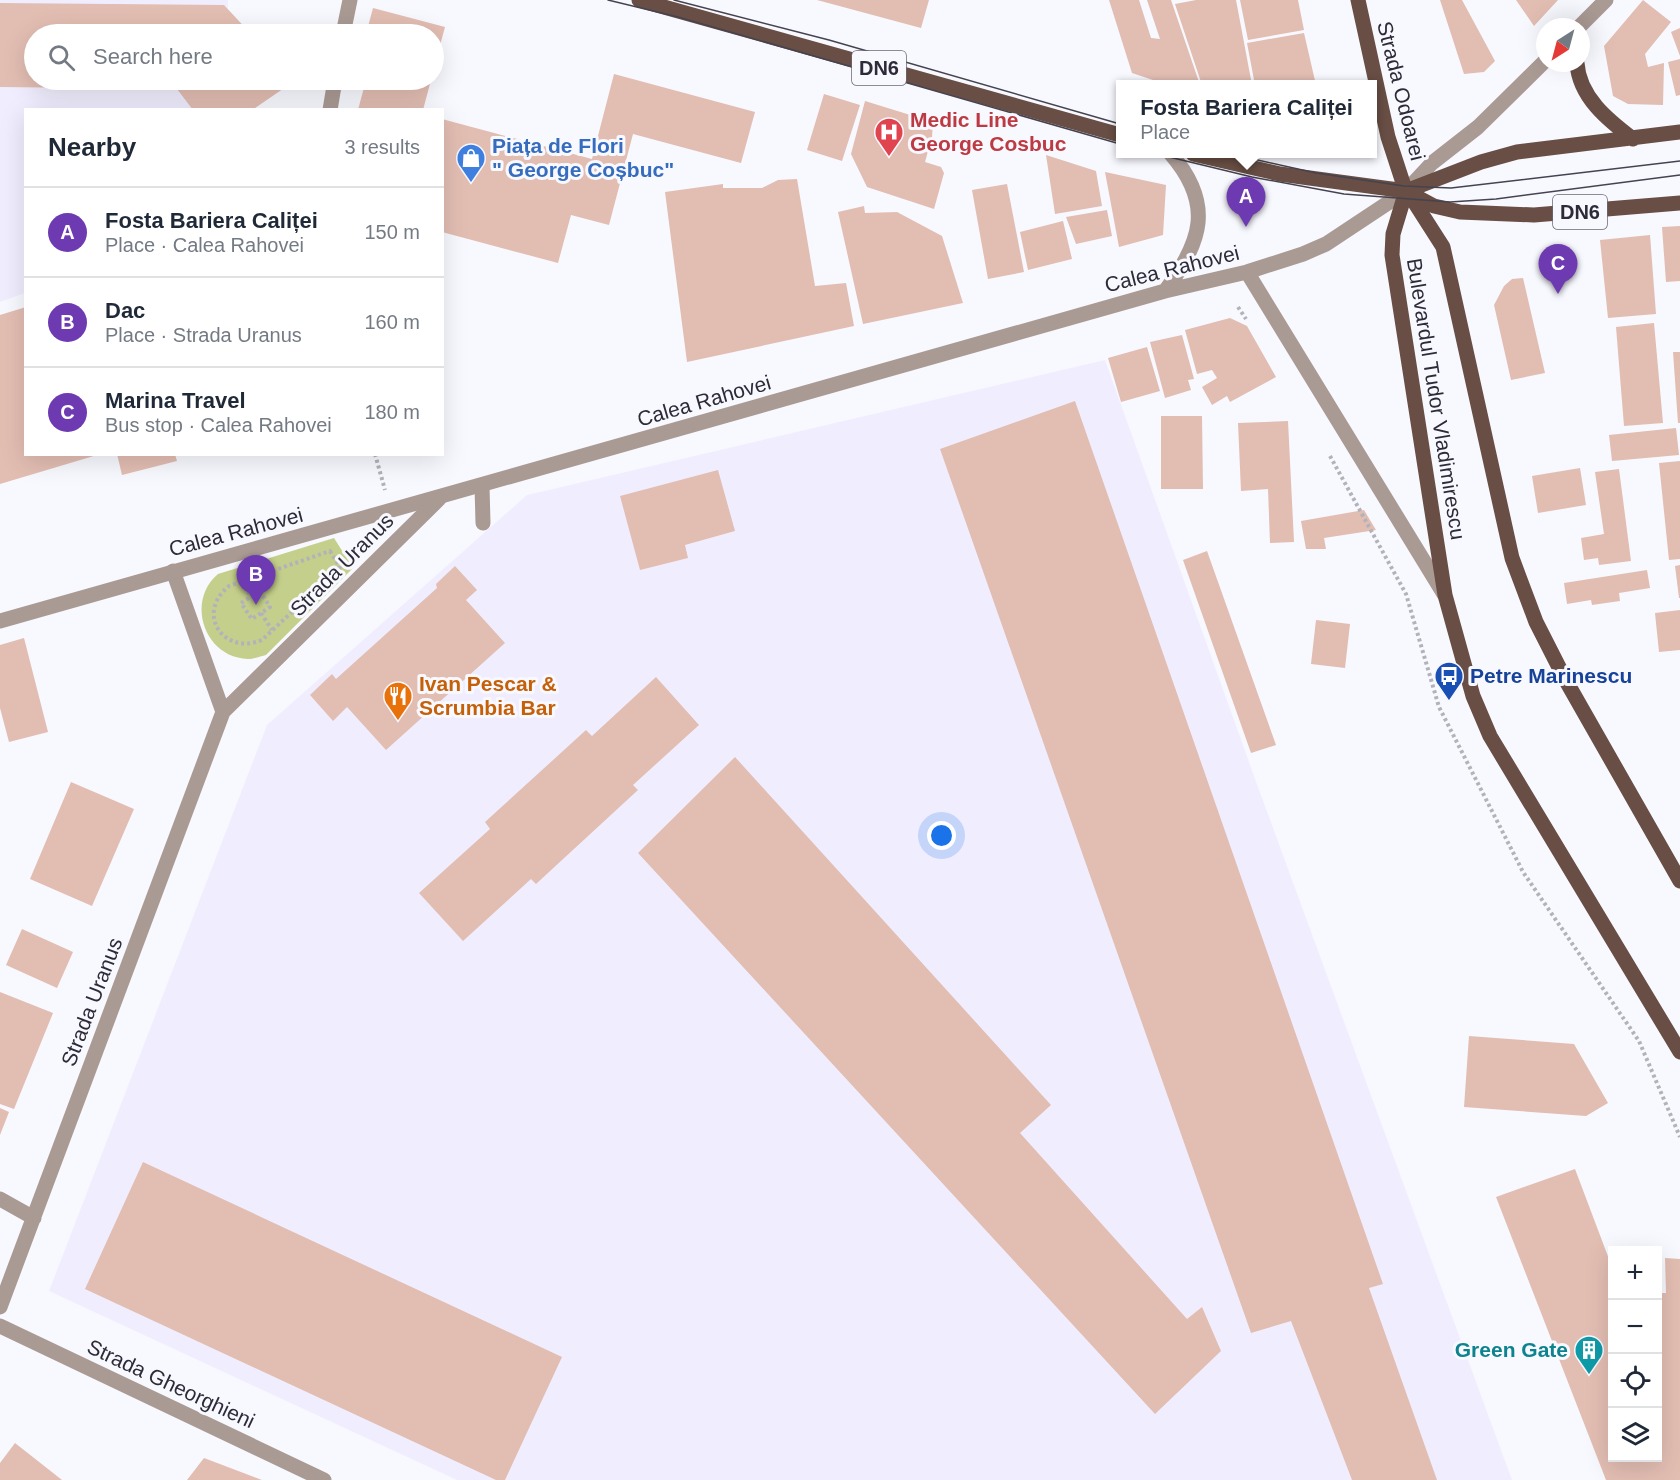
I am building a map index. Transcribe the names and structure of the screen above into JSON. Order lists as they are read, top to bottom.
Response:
{
  "streets": {
    "main road": [
      "DN6",
      "Strada Odoarei",
      "Calea Rahovei",
      "Bulevardul Tudor Vladimirescu"
    ],
    "street": ["Strada Uranus", "Strada Gheorghieni"]
  },
  "crossings": [
    ["DN6", "Strada Odoarei"],
    ["DN6", "Calea Rahovei"],
    ["DN6", "Bulevardul Tudor Vladimirescu"],
    ["Strada Odoarei", "Calea Rahovei"],
    ["Strada Odoarei", "Bulevardul Tudor Vladimirescu"],
    ["Calea Rahovei", "Bulevardul Tudor Vladimirescu"],
    ["Calea Rahovei", "Strada Uranus"]
  ],
  "places": {
    "hospital": ["Medic Line George Cosbuc"],
    "shop": ["Piața de Flori \" George Coșbuc\""],
    "bus stop": ["Petre Marinescu"],
    "restaurant": ["Ivan Pescar & Scrumbia Bar"],
    "building": ["Green Gate"]
  },
  "north": "bottom left",
  "page": {
    "search": "Search here",
    "popup": ["Fosta Bariera Caliței", "Place"],
    "heading": ["Nearby", "3 results"],
    "pins": ["A", "C", "B"],
    "list": [
      {
        "mark": "A",
        "name": "Fosta Bariera Caliței",
        "note": "Place · Calea Rahovei",
        "value": "150 m"
      },
      {
        "mark": "B",
        "name": "Dac",
        "note": "Place · Strada Uranus",
        "value": "160 m"
      },
      {
        "mark": "C",
        "name": "Marina Travel",
        "note": "Bus stop · Calea Rahovei",
        "value": "180 m"
      }
    ],
    "map_buttons": ["+", "−"]
  }
}
